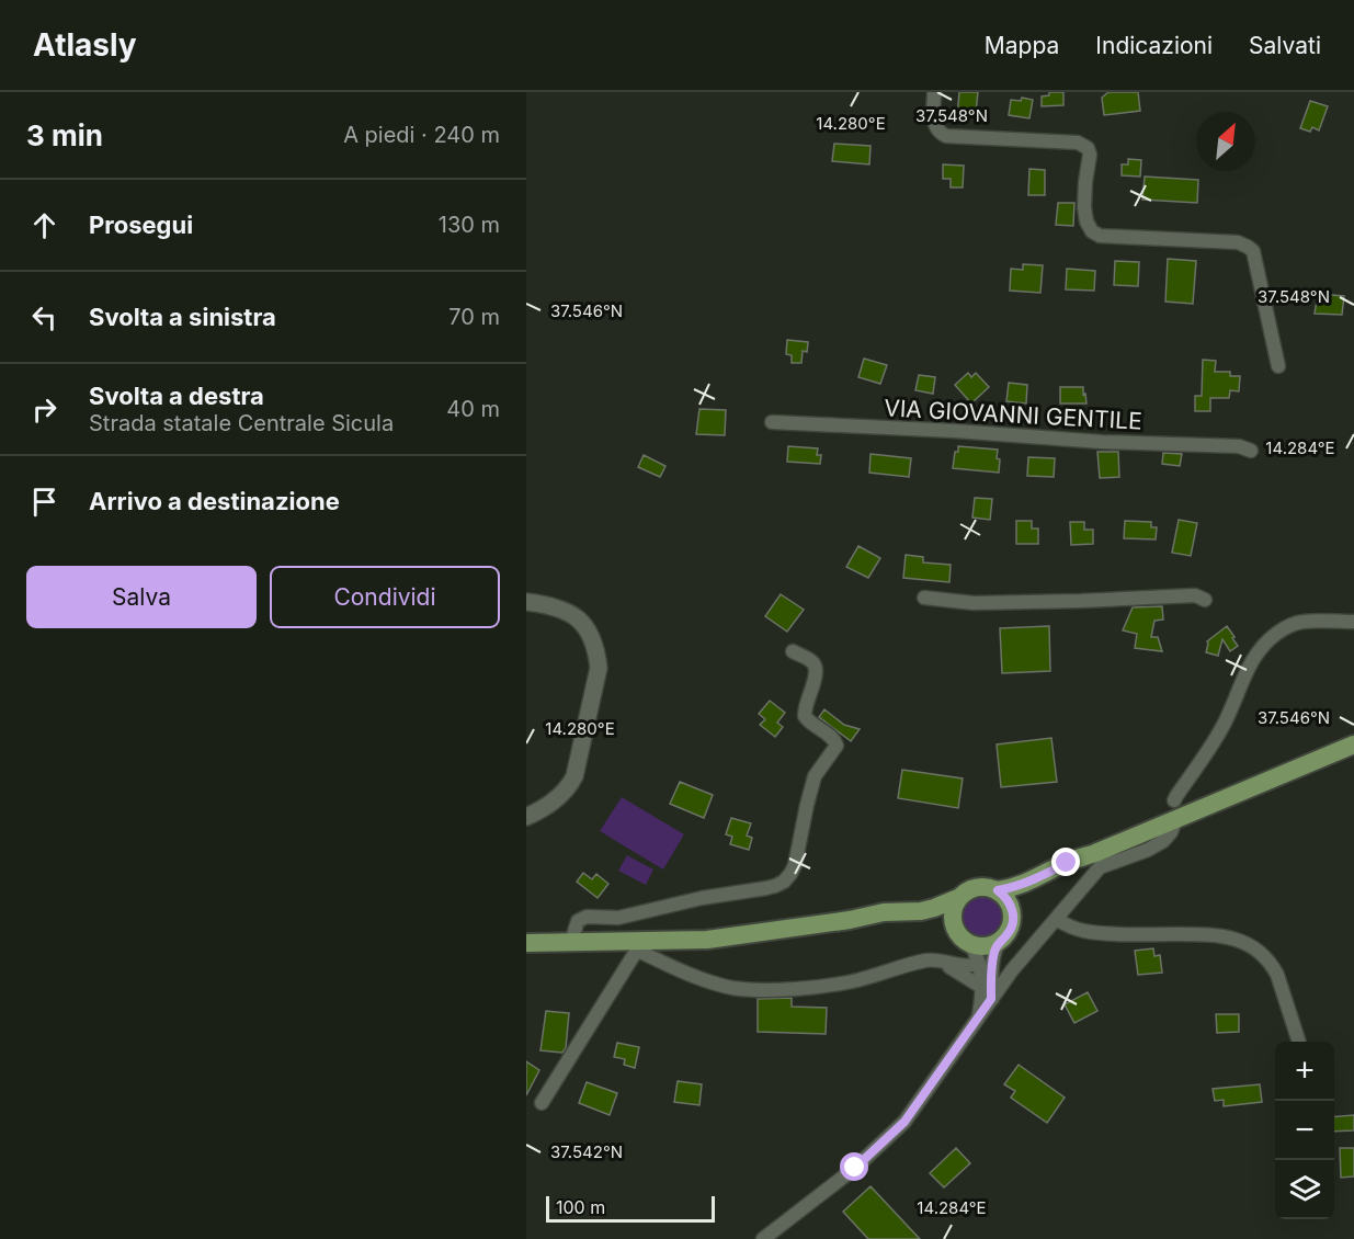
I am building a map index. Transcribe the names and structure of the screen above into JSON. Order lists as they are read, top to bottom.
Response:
{
  "streets": {
    "street": ["VIA GIOVANNI GENTILE"]
  },
  "scale_bar": "100 m",
  "north": "top right",
  "page": {
    "header": "Atlasly",
    "nav": ["Mappa", "Indicazioni", "Salvati"],
    "heading": ["3 min", "A piedi · 240 m"],
    "list": [
      ["Prosegui", "130 m"],
      ["Svolta a sinistra", "70 m"],
      ["Svolta a destra", "Strada statale Centrale Sicula", "40 m"],
      "Arrivo a destinazione"
    ],
    "buttons": ["Salva", "Condividi"],
    "map_buttons": ["+", "−"],
    "scale": "100 m"
  },
  "coordinates": [
    "37.548°N",
    "14.280°E",
    "37.546°N",
    "14.284°E",
    "37.542°N"
  ]
}
